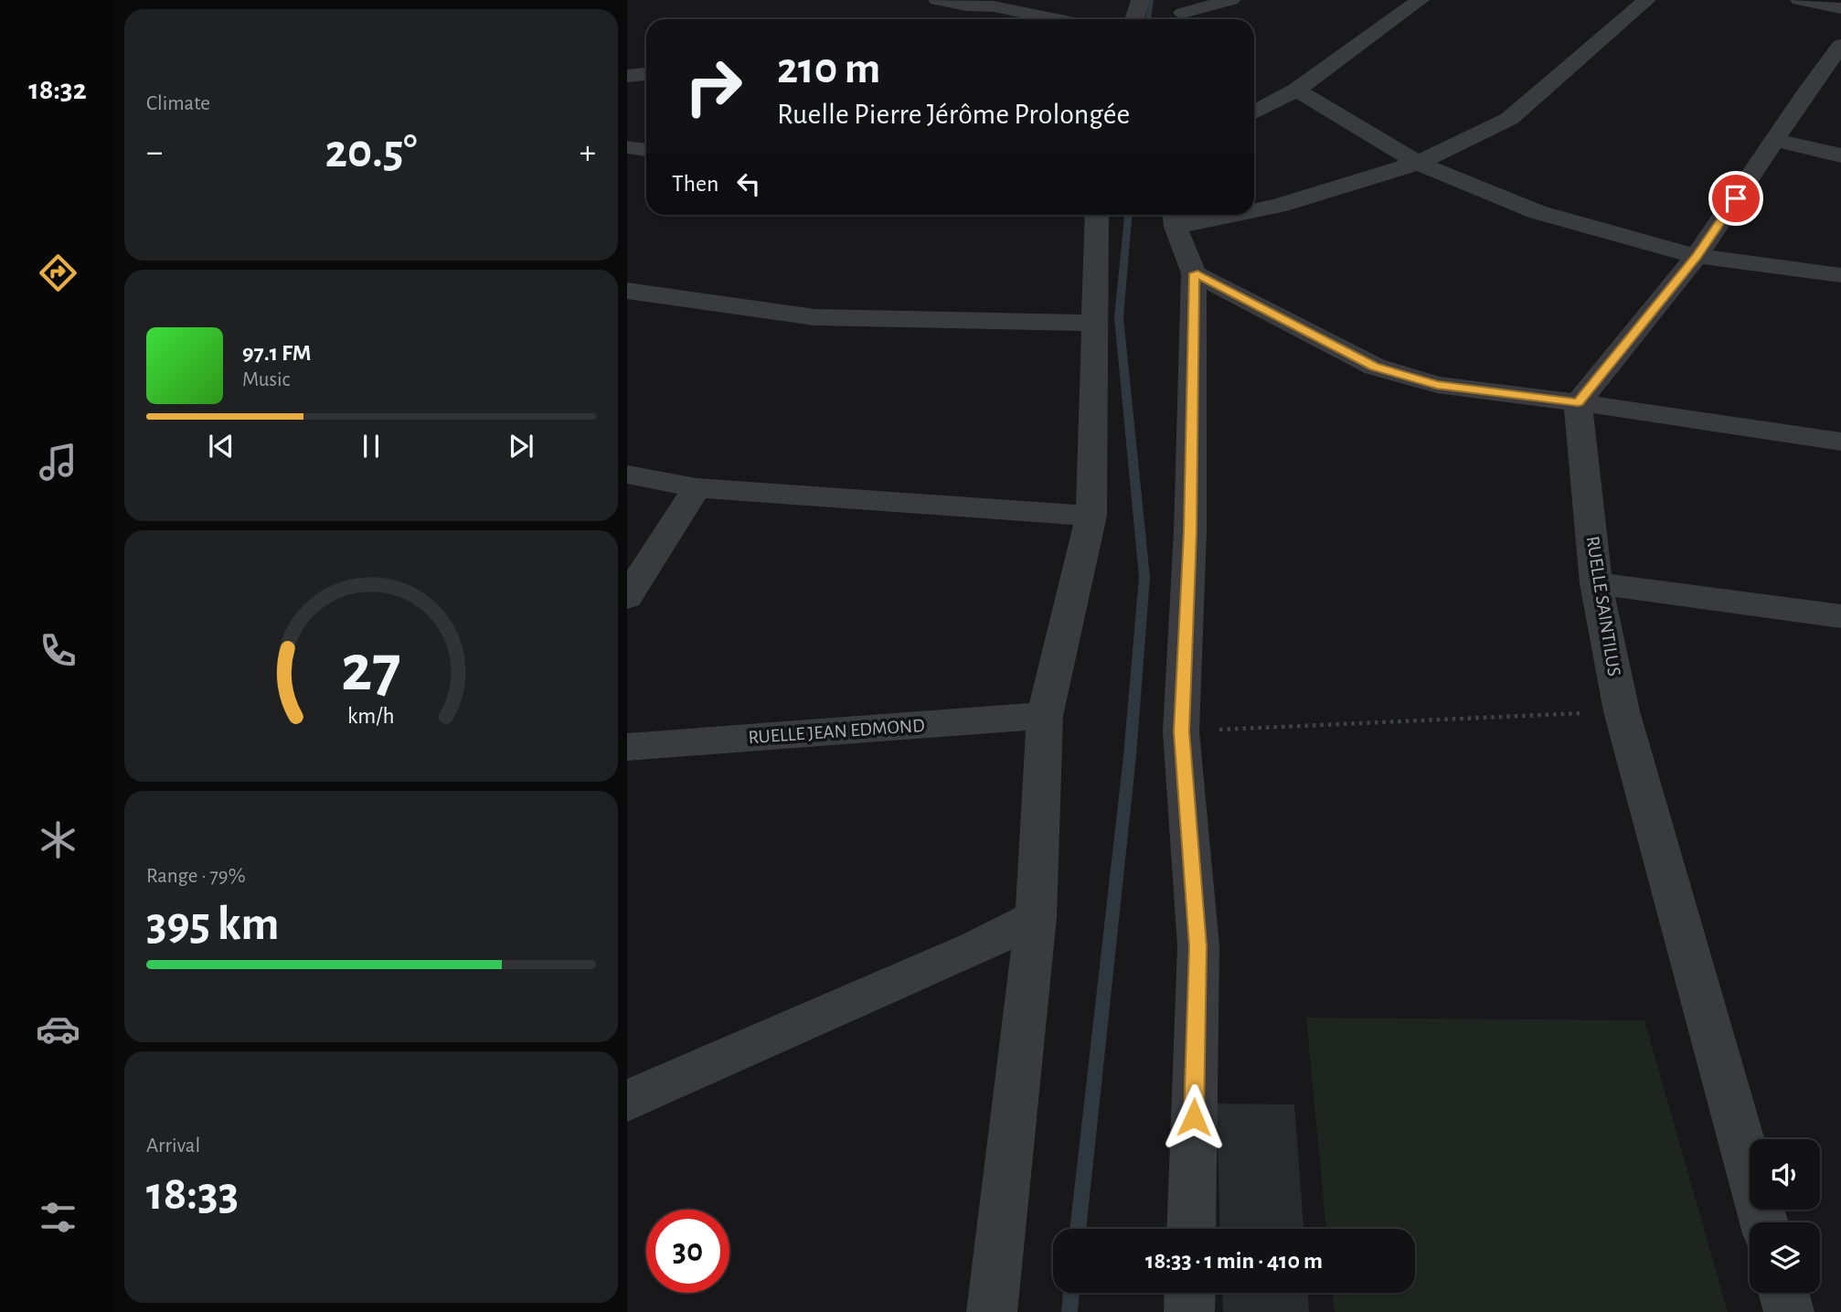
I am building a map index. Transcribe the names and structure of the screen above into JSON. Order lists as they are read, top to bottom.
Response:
{
  "streets": {
    "street": ["RUELLE SAINTILUS", "RUELLE JEAN EDMOND"]
  },
  "page": {
    "tabs": "18:32",
    "tile": [
      "Climate",
      ["Range · 79%", "395 km"],
      ["Arrival", "18:33"]
    ],
    "turn": ["210 m", "Ruelle Pierre Jérôme Prolongée"],
    "heat": ["−", "20.5°", "+"],
    "then": "Then",
    "song": ["97.1 FM", "Music"],
    "limit": "30",
    "trip": "18:33 · 1 min · 410 m",
    "gauge": ["27", "km/h"]
  }
}
